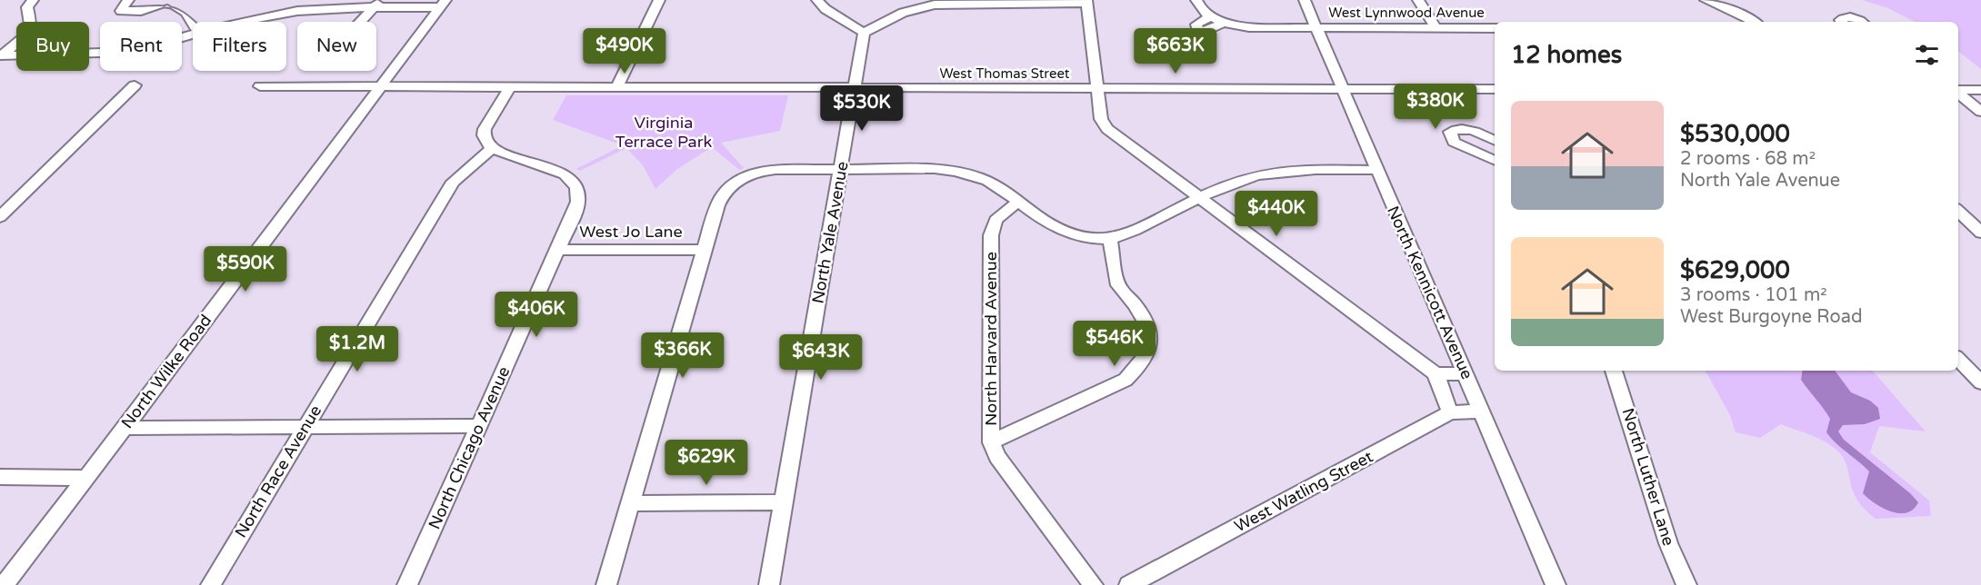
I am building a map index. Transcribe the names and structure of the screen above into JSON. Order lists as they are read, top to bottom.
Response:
{
  "streets": {
    "street": [
      "West Lynnwood Avenue",
      "West Thomas Street",
      "West Jo Lane",
      "North Yale Avenue",
      "North Kennicott Avenue",
      "North Harvard Avenue",
      "North Wilke Road",
      "North Chicago Avenue",
      "North Race Avenue",
      "North Luther Lane",
      "West Watling Street"
    ]
  },
  "crossings": [
    ["West Lynnwood Avenue", "North Kennicott Avenue"],
    ["West Thomas Street", "North Yale Avenue"],
    ["West Thomas Street", "North Kennicott Avenue"],
    ["West Thomas Street", "North Wilke Road"],
    ["West Jo Lane", "North Chicago Avenue"],
    ["North Kennicott Avenue", "West Watling Street"],
    ["North Chicago Avenue", "North Race Avenue"]
  ],
  "parks": ["Virginia Terrace Park"],
  "page": {
    "chip": [
      "Buy",
      "Rent",
      "Filters",
      "New"
    ],
    "heading": "12 homes",
    "price": [
      "$490K",
      "$663K",
      "$380K",
      "$530K",
      "$440K",
      "$590K",
      "$406K",
      "$546K",
      "$1.2M",
      "$366K",
      "$643K",
      "$629K"
    ],
    "list": [
      {
        "name": "$530,000",
        "note": "2 rooms · 68 m² · North Yale Avenue"
      },
      {
        "name": "$629,000",
        "note": "3 rooms · 101 m² · West Burgoyne Road"
      }
    ]
  }
}
